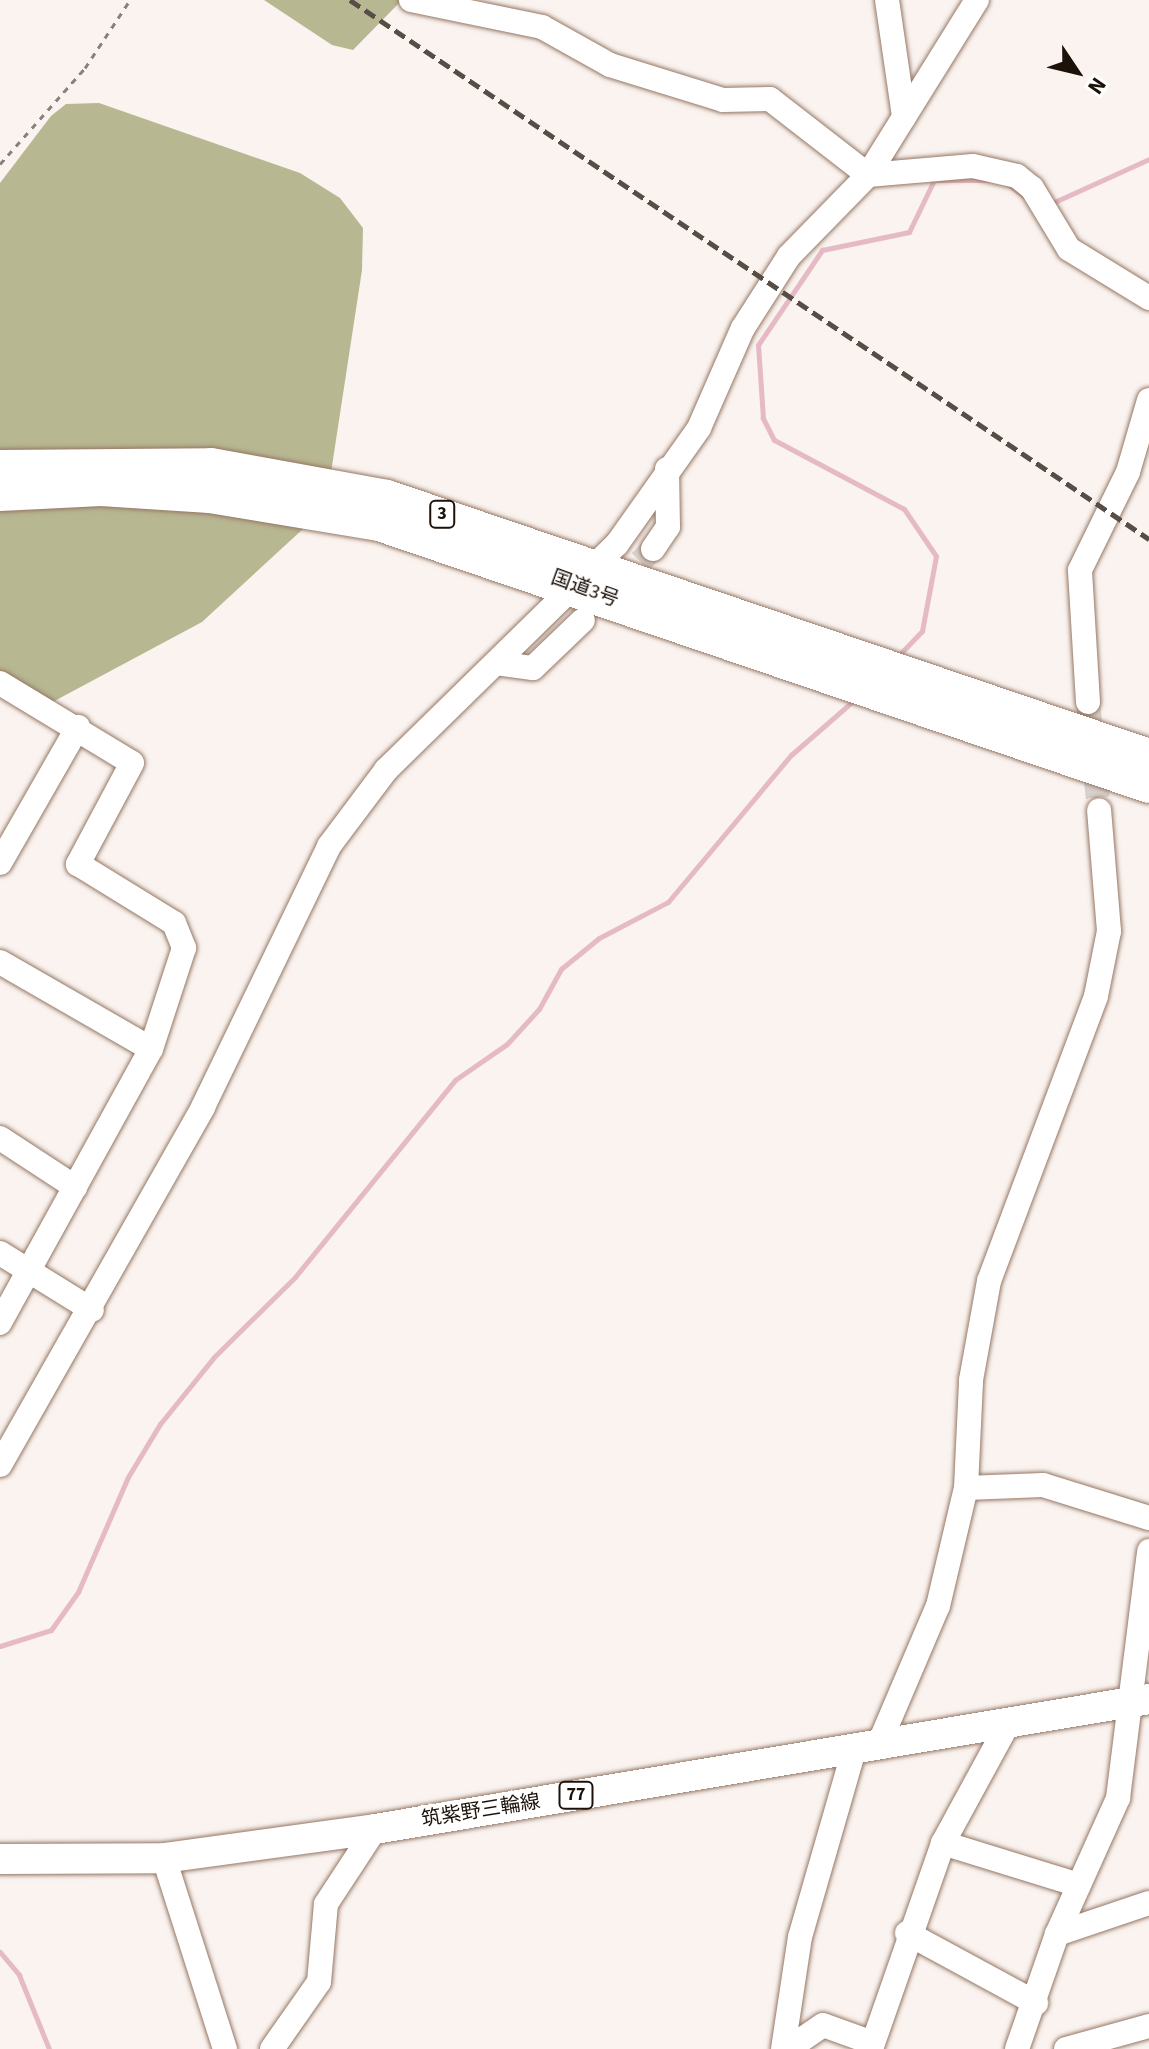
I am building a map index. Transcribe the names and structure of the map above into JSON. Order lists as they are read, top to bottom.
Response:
{
  "streets": {
    "highway": ["3", "国道3号"],
    "main road": ["77", "筑紫野三輪線"]
  },
  "north": "bottom right"
}
